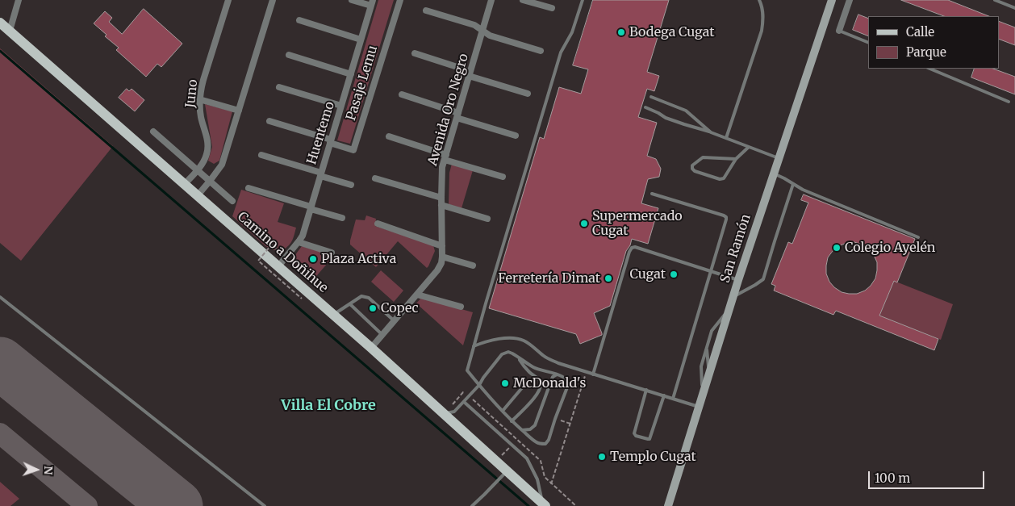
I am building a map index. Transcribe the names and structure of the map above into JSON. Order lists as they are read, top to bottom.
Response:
{
  "streets": {
    "main road": ["Camino a Doñihue"],
    "street": [
      "Pasaje Lemu",
      "Juno",
      "Avenida Oro Negro",
      "Huentemo",
      "San Ramón"
    ]
  },
  "crossings": [
    ["Pasaje Lemu", "Huentemo"],
    ["Juno", "Camino a Doñihue"],
    ["Avenida Oro Negro", "Camino a Doñihue"],
    ["Huentemo", "Camino a Doñihue"]
  ],
  "districts": ["Villa El Cobre"],
  "places": [
    "Bodega Cugat",
    "Supermercado Cugat",
    "Colegio Ayelén",
    "Plaza Activa",
    "Cugat",
    "Ferretería Dimat",
    "Copec",
    "McDonald's",
    "Templo Cugat"
  ],
  "legend": ["Calle", "Parque"],
  "scale_bar": "100 m",
  "north": "right"
}
